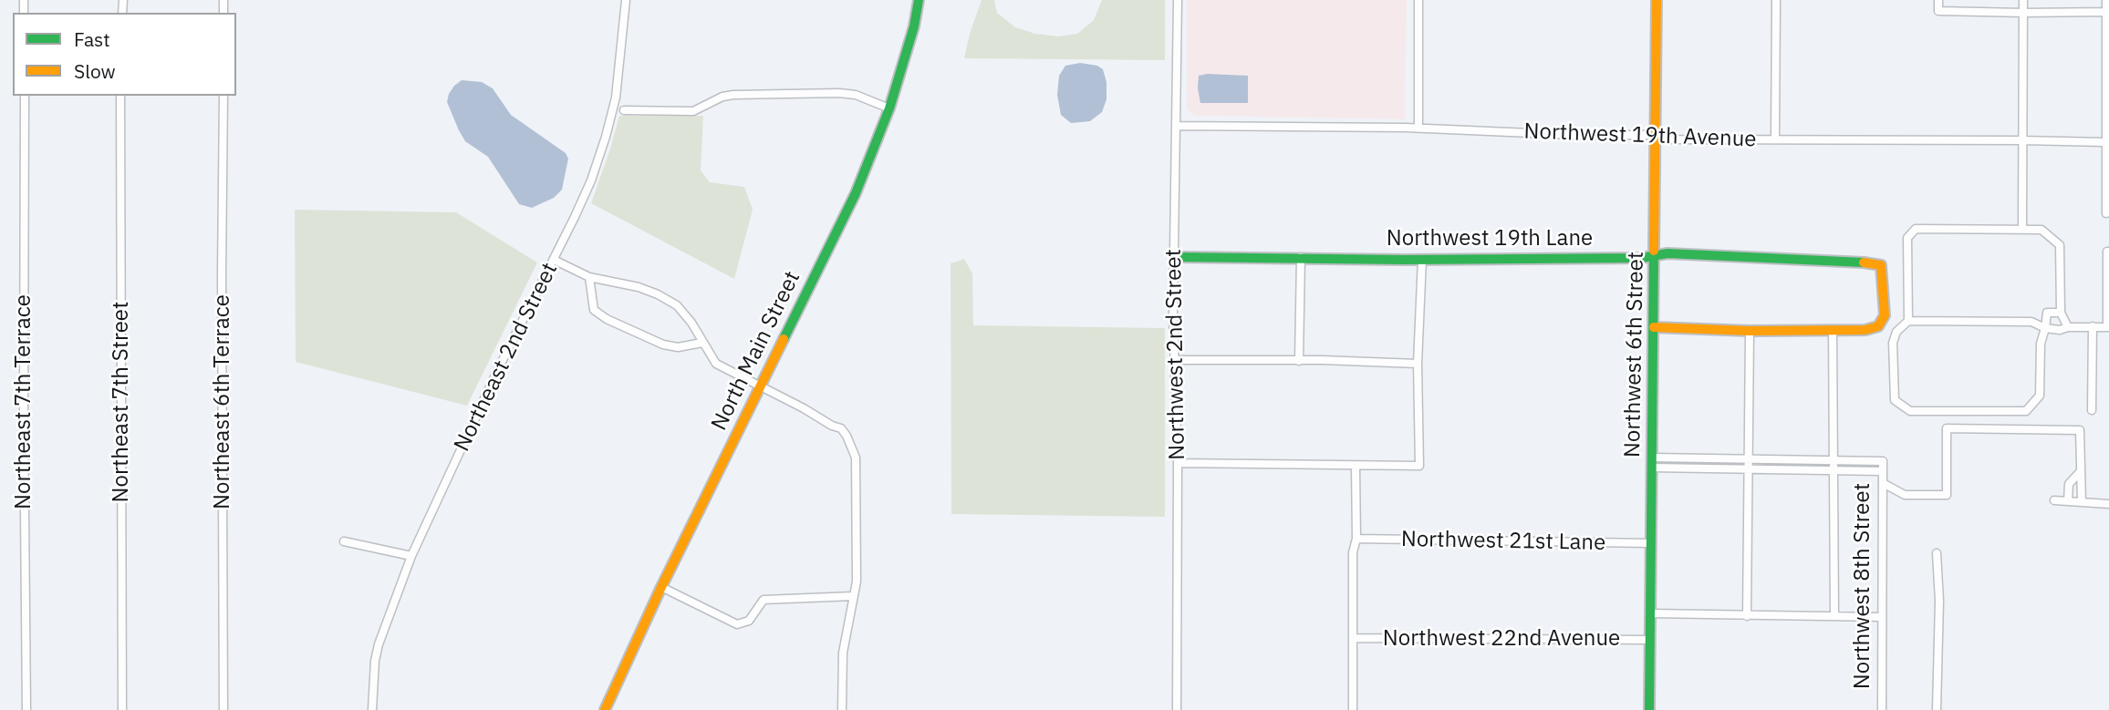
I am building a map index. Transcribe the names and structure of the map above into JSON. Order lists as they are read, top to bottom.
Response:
{
  "streets": {
    "main road": ["Northwest 19th Lane", "North Main Street", "Northwest 6th Street"],
    "street": [
      "Northwest 19th Avenue",
      "Northwest 2nd Street",
      "Northeast 2nd Street",
      "Northeast 7th Terrace",
      "Northeast 7th Street",
      "Northeast 6th Terrace",
      "Northwest 21st Lane",
      "Northwest 8th Street",
      "Northwest 22nd Avenue"
    ]
  },
  "crossings": [
    ["Northwest 19th Avenue", "Northwest 2nd Street"],
    ["Northwest 19th Avenue", "Northwest 6th Street"],
    ["Northwest 19th Lane", "Northwest 2nd Street"],
    ["Northwest 19th Lane", "Northwest 6th Street"],
    ["Northwest 6th Street", "Northwest 21st Lane"],
    ["Northwest 6th Street", "Northwest 22nd Avenue"],
    ["Northwest 8th Street", "Northwest 22nd Avenue"]
  ],
  "legend": ["Fast", "Slow"]
}
